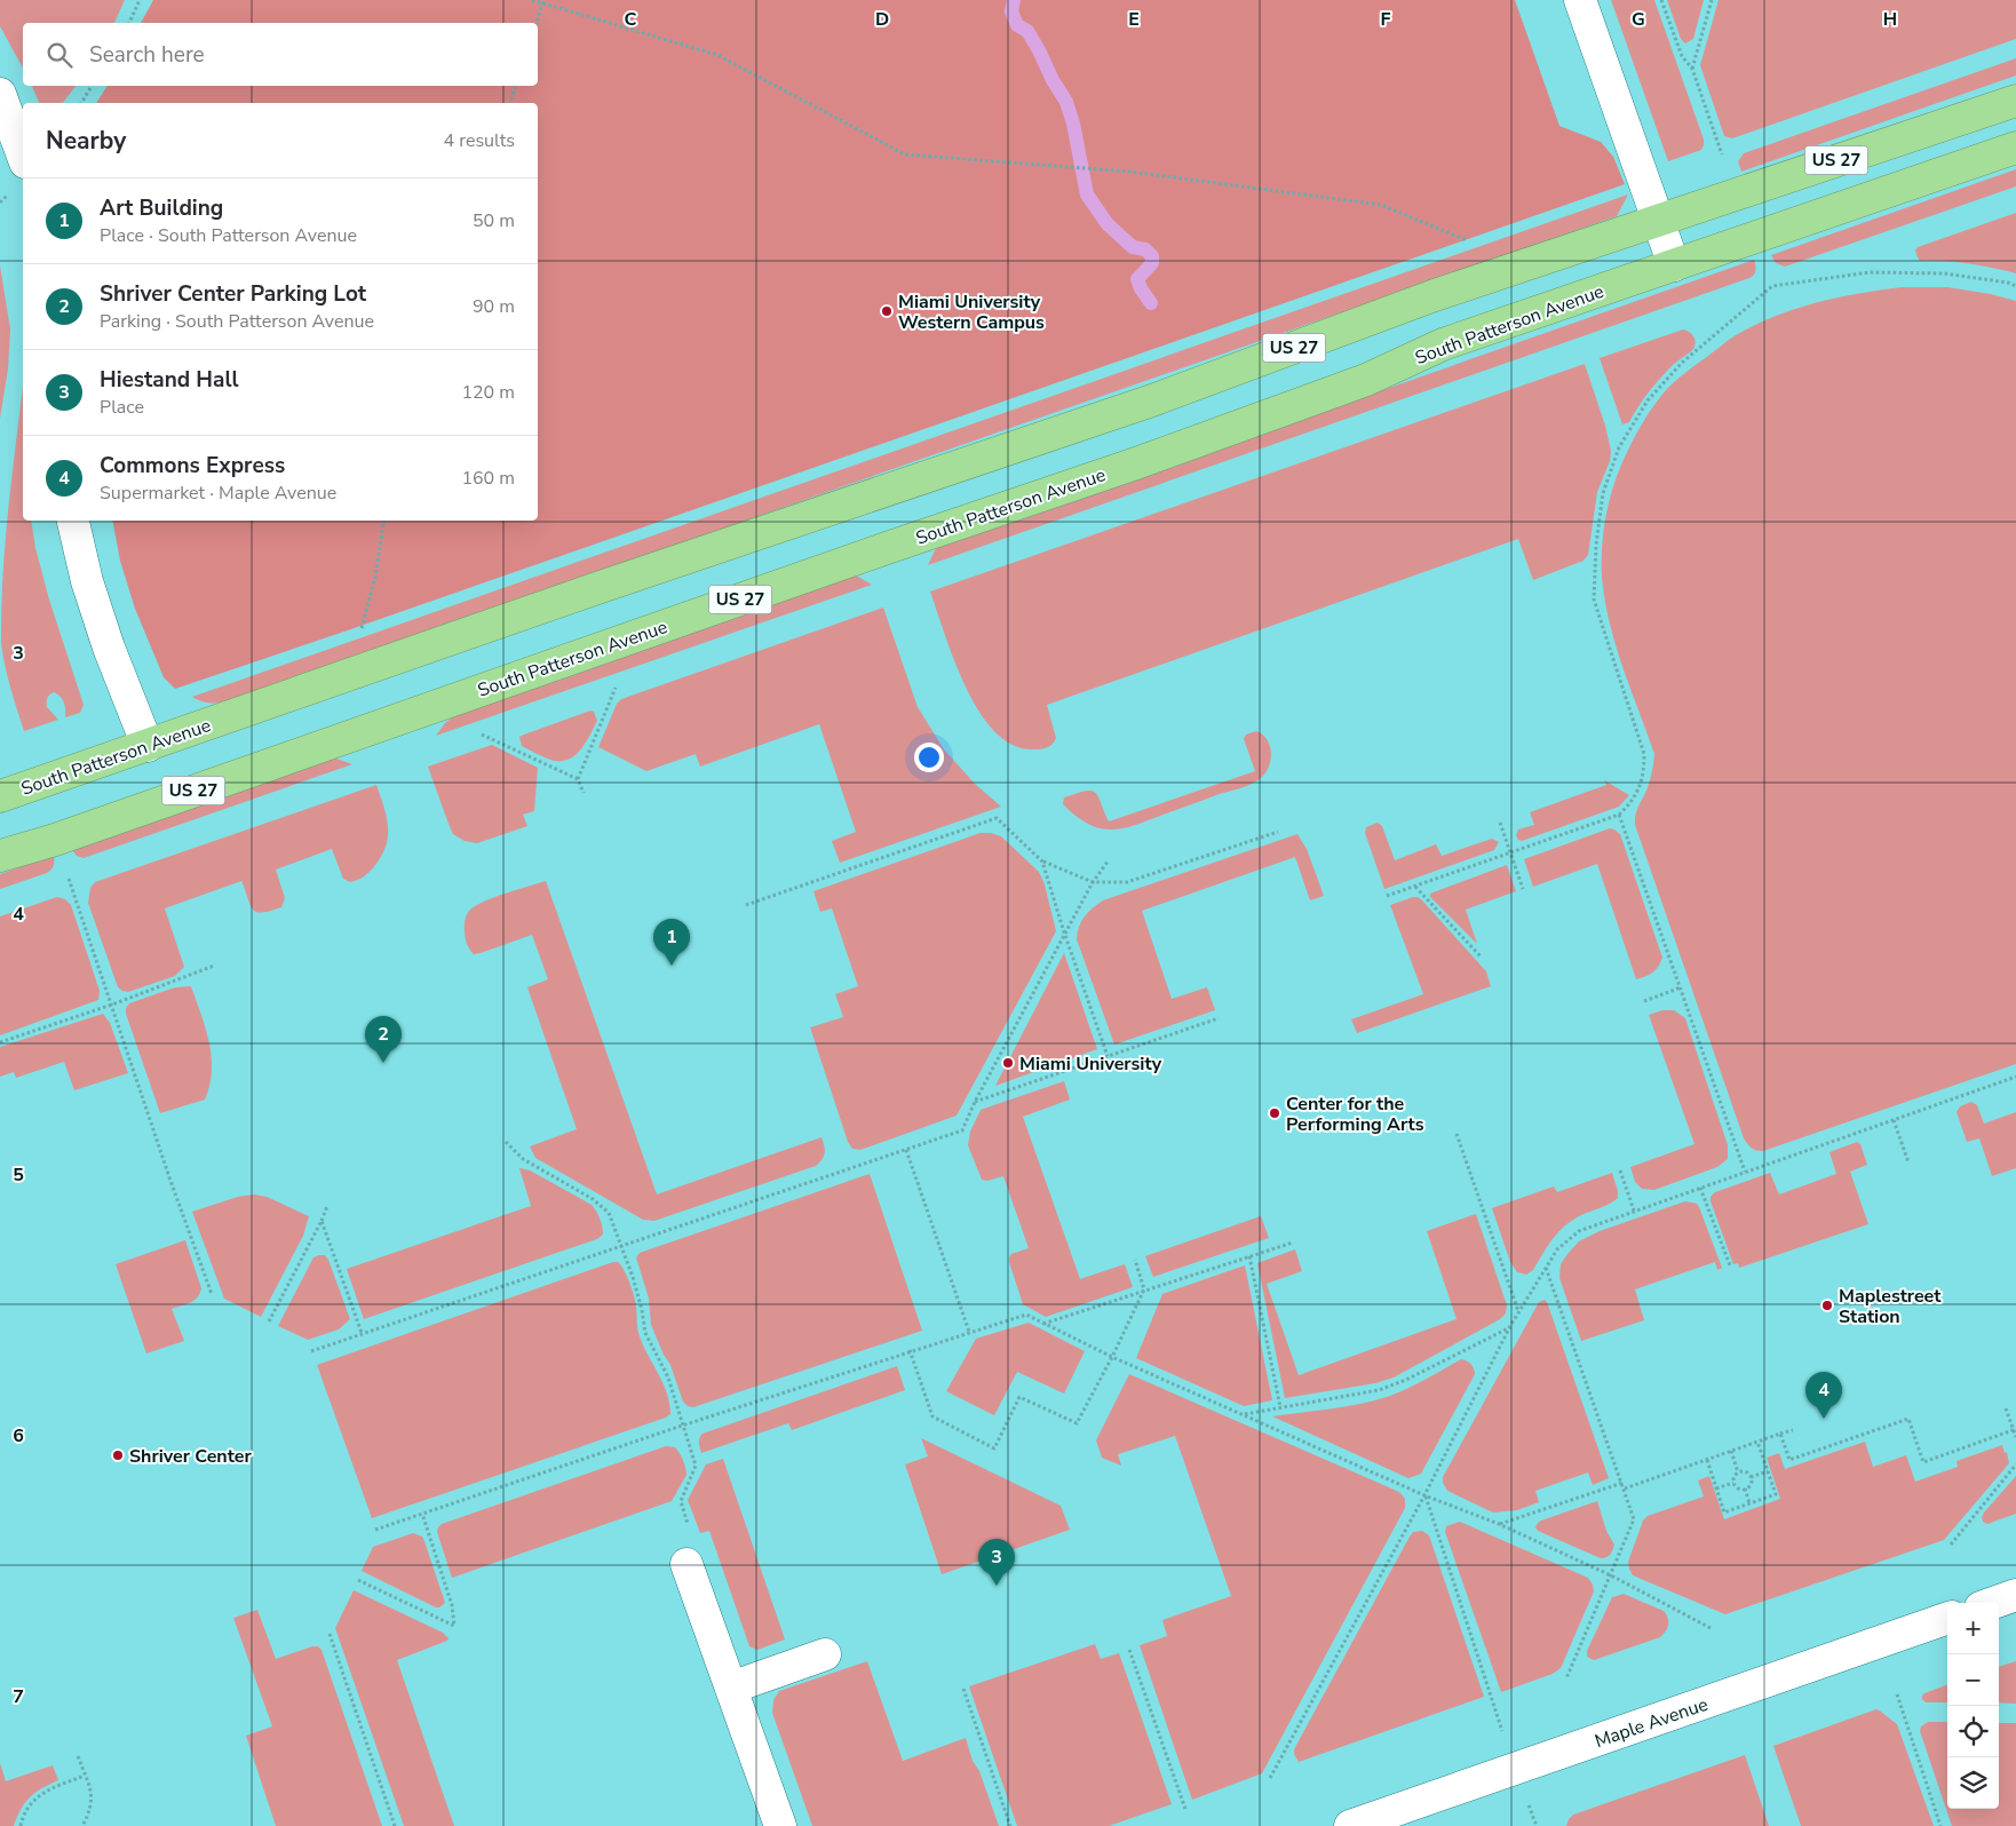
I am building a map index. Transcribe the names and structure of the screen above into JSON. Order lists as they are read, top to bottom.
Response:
{
  "streets": {
    "highway": ["US 27", "South Patterson Avenue"],
    "street": ["Maple Avenue"]
  },
  "places": [
    "Miami University Western Campus",
    "Miami University",
    "Center for the Performing Arts",
    "Maplestreet Station",
    "Shriver Center"
  ],
  "page": {
    "search": "Search here",
    "heading": ["Nearby", "4 results"],
    "list": [
      {
        "mark": "1",
        "name": "Art Building",
        "note": "Place · South Patterson Avenue",
        "value": "50 m"
      },
      {
        "mark": "2",
        "name": "Shriver Center Parking Lot",
        "note": "Parking · South Patterson Avenue",
        "value": "90 m"
      },
      {
        "mark": "3",
        "name": "Hiestand Hall",
        "note": "Place",
        "value": "120 m"
      },
      {
        "mark": "4",
        "name": "Commons Express",
        "note": "Supermarket · Maple Avenue",
        "value": "160 m"
      }
    ],
    "pins": [
      "1",
      "2",
      "4",
      "3"
    ],
    "map_buttons": ["+", "−"]
  },
  "grid": {
    "columns": [
      "C",
      "D",
      "E",
      "F",
      "G",
      "H"
    ],
    "rows": [
      "3",
      "4",
      "5",
      "6",
      "7"
    ]
  }
}
